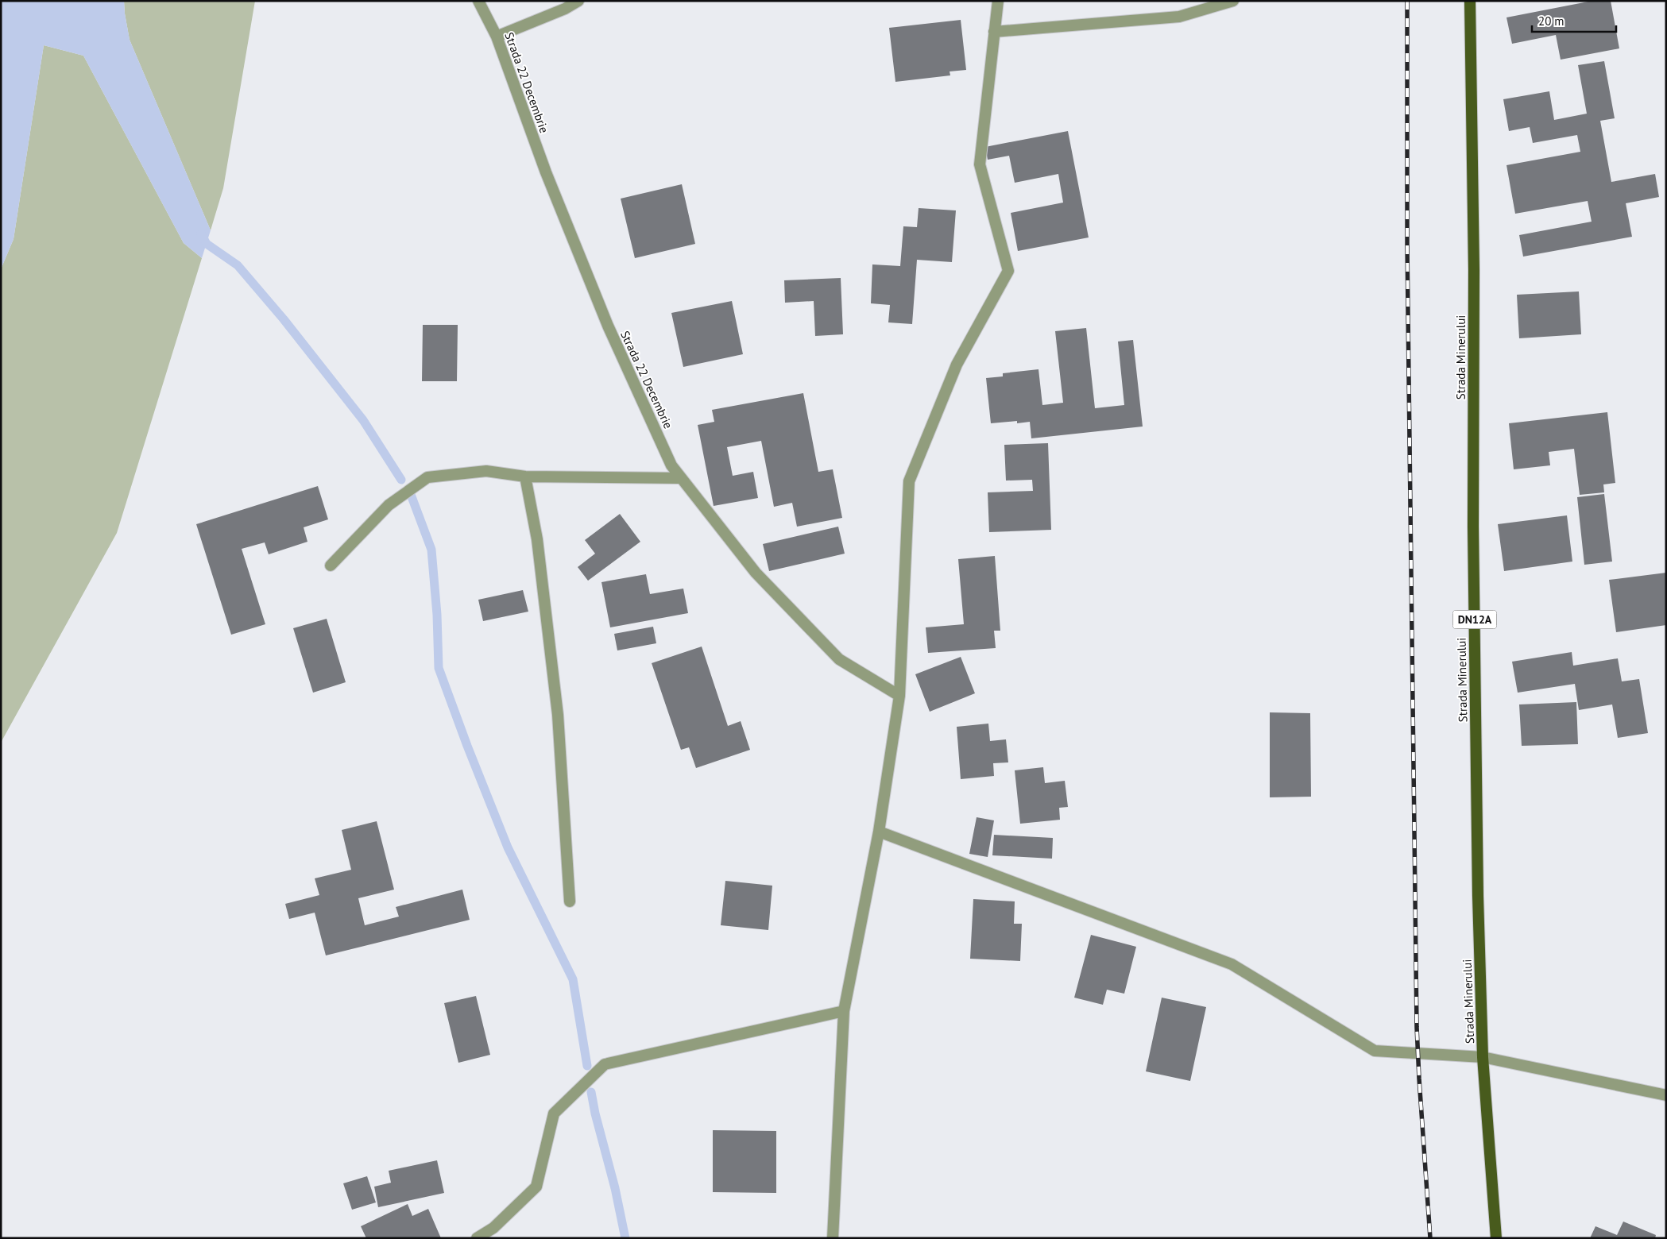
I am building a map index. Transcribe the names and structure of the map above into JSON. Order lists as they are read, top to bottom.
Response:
{
  "streets": {
    "main road": ["Strada Minerului", "DN12A"],
    "street": ["Strada 22 Decembrie"]
  },
  "scale_bar": "20 m"
}
